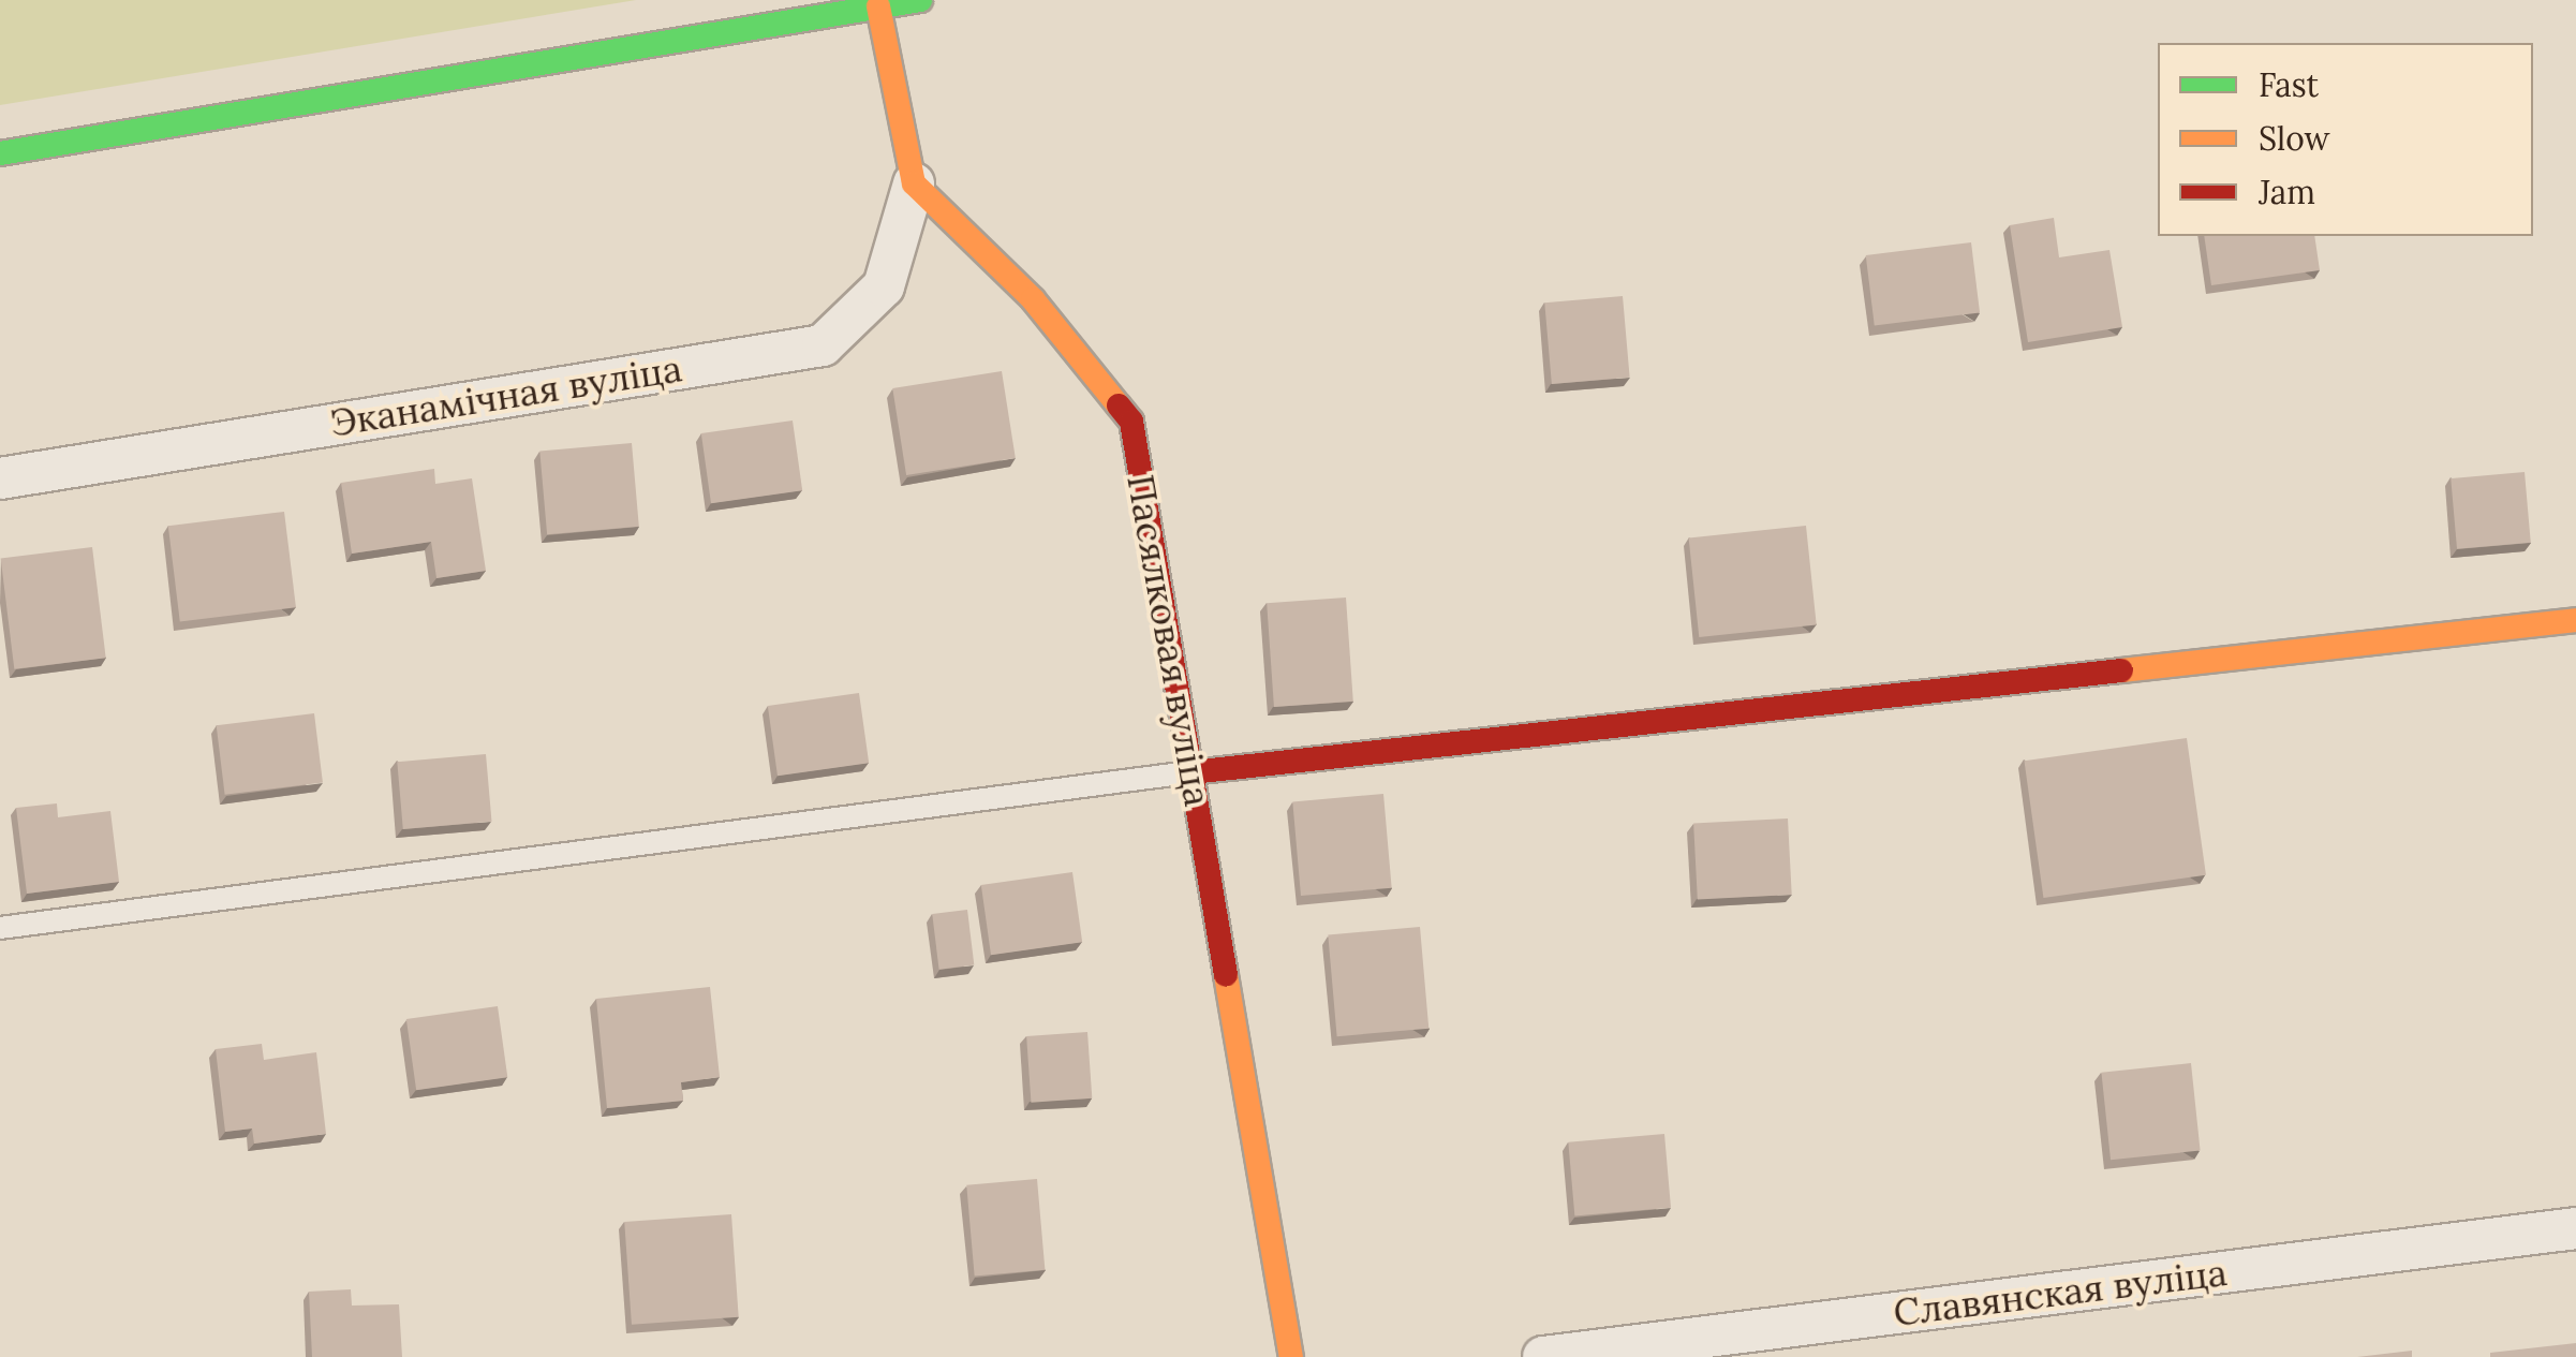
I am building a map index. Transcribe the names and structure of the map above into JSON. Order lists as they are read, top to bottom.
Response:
{
  "streets": {
    "street": ["Эканамічная вуліца", "Пасялковая вуліца", "Славянская вуліца"]
  },
  "crossings": [
    ["Эканамічная вуліца", "Пасялковая вуліца"]
  ],
  "legend": ["Fast", "Slow", "Jam"]
}
